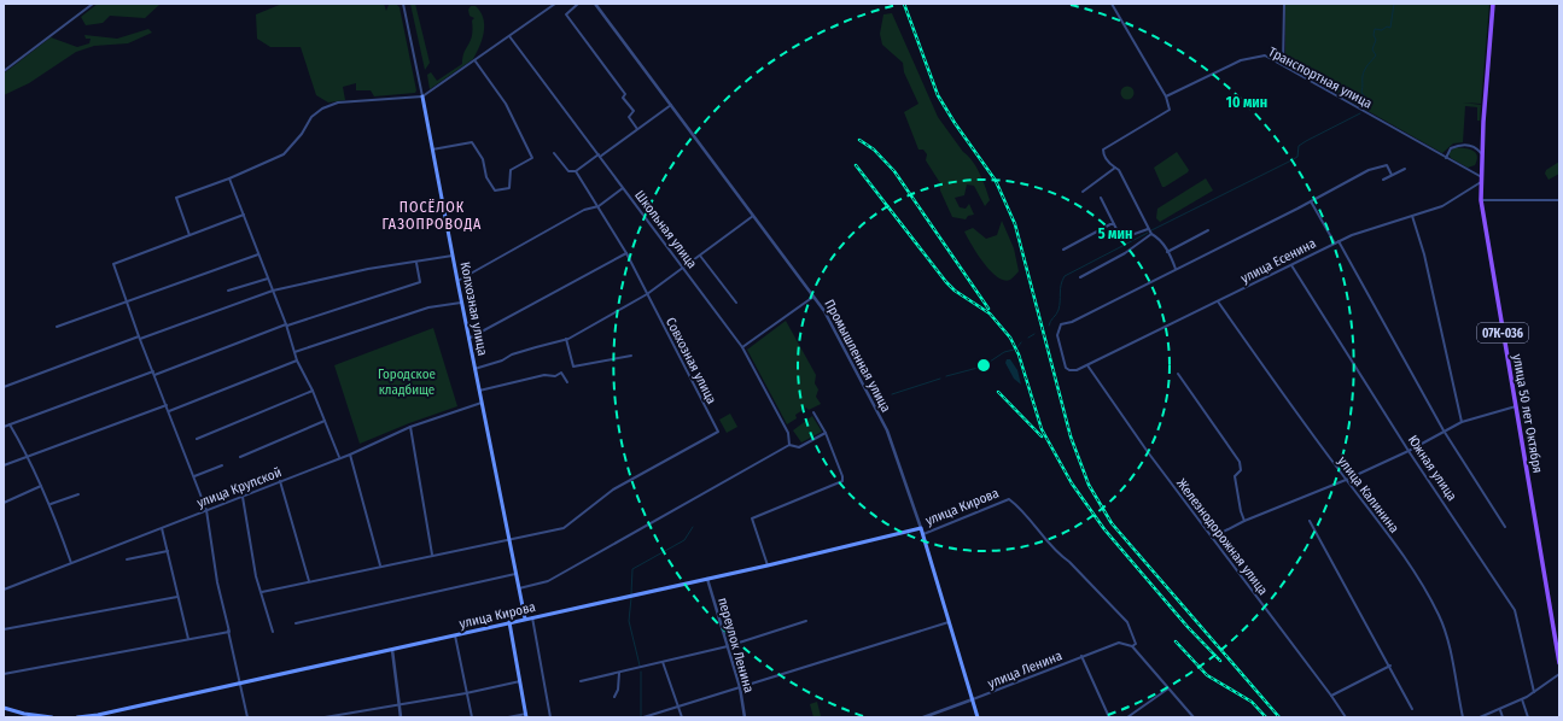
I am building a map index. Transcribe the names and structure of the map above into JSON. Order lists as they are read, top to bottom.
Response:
{
  "streets": {
    "main road": [
      "Колхозная улица",
      "07К-036",
      "Промышленная улица",
      "улица 50 лет Октября",
      "улица Кирова"
    ],
    "street": [
      "Транспортная улица",
      "Школьная улица",
      "улица Есенина",
      "Совхозная улица",
      "Южная улица",
      "улица Крупской",
      "улица Калинина",
      "Железнодорожная улица",
      "переулок Ленина",
      "улица Ленина"
    ]
  },
  "crossings": [
    ["Транспортная улица", "улица Есенина"],
    ["Транспортная улица", "улица 50 лет Октября"],
    ["улица Есенина", "улица 50 лет Октября"],
    ["улица Есенина", "Южная улица"],
    ["улица Есенина", "улица Калинина"],
    ["улица Есенина", "Железнодорожная улица"],
    ["Колхозная улица", "Совхозная улица"],
    ["Колхозная улица", "улица Крупской"],
    ["Колхозная улица", "улица Кирова"],
    ["Промышленная улица", "улица Кирова"],
    ["Промышленная улица", "улица Ленина"],
    ["улица Кирова", "переулок Ленина"],
    ["улица Кирова", "улица Ленина"]
  ],
  "districts": ["ПОСЁЛОК ГАЗОПРОВОДА"],
  "parks": ["Городское кладбище"],
  "rings": ["10 мин", "5 мин"]
}
